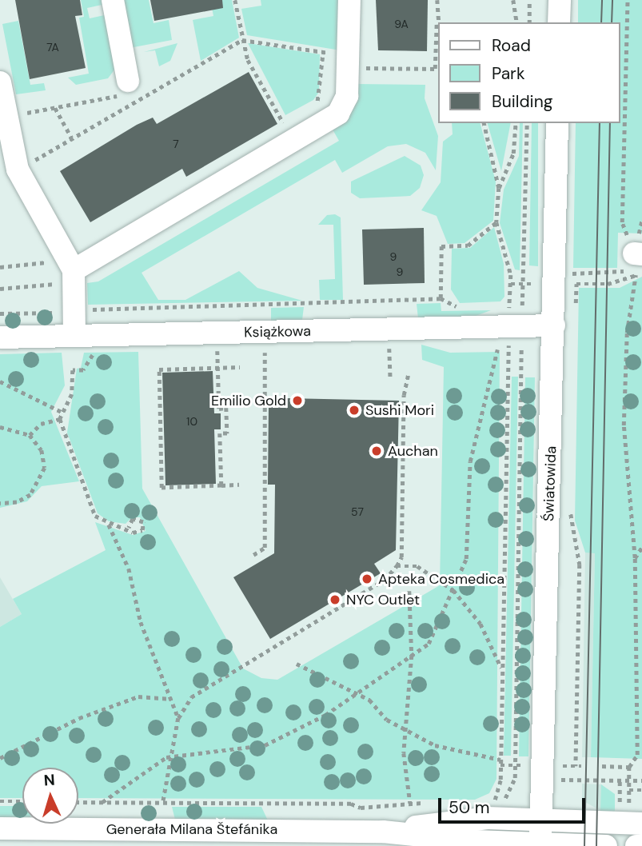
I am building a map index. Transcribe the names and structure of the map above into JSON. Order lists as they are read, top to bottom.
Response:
{
  "streets": {
    "street": ["Książkowa", "Światowida", "Generała Milana Štefánika"]
  },
  "crossings": [
    ["Książkowa", "Światowida"],
    ["Światowida", "Generała Milana Štefánika"]
  ],
  "places": [
    "Emilio Gold",
    "Sushi Mori",
    "Auchan",
    "Apteka Cosmedica",
    "NYC Outlet"
  ],
  "house_numbers": [
    "9A",
    "7A",
    "7",
    "9",
    "9",
    "10",
    "57"
  ],
  "legend": ["Road", "Park", "Building"],
  "scale_bar": "50 m",
  "north": "top"
}
